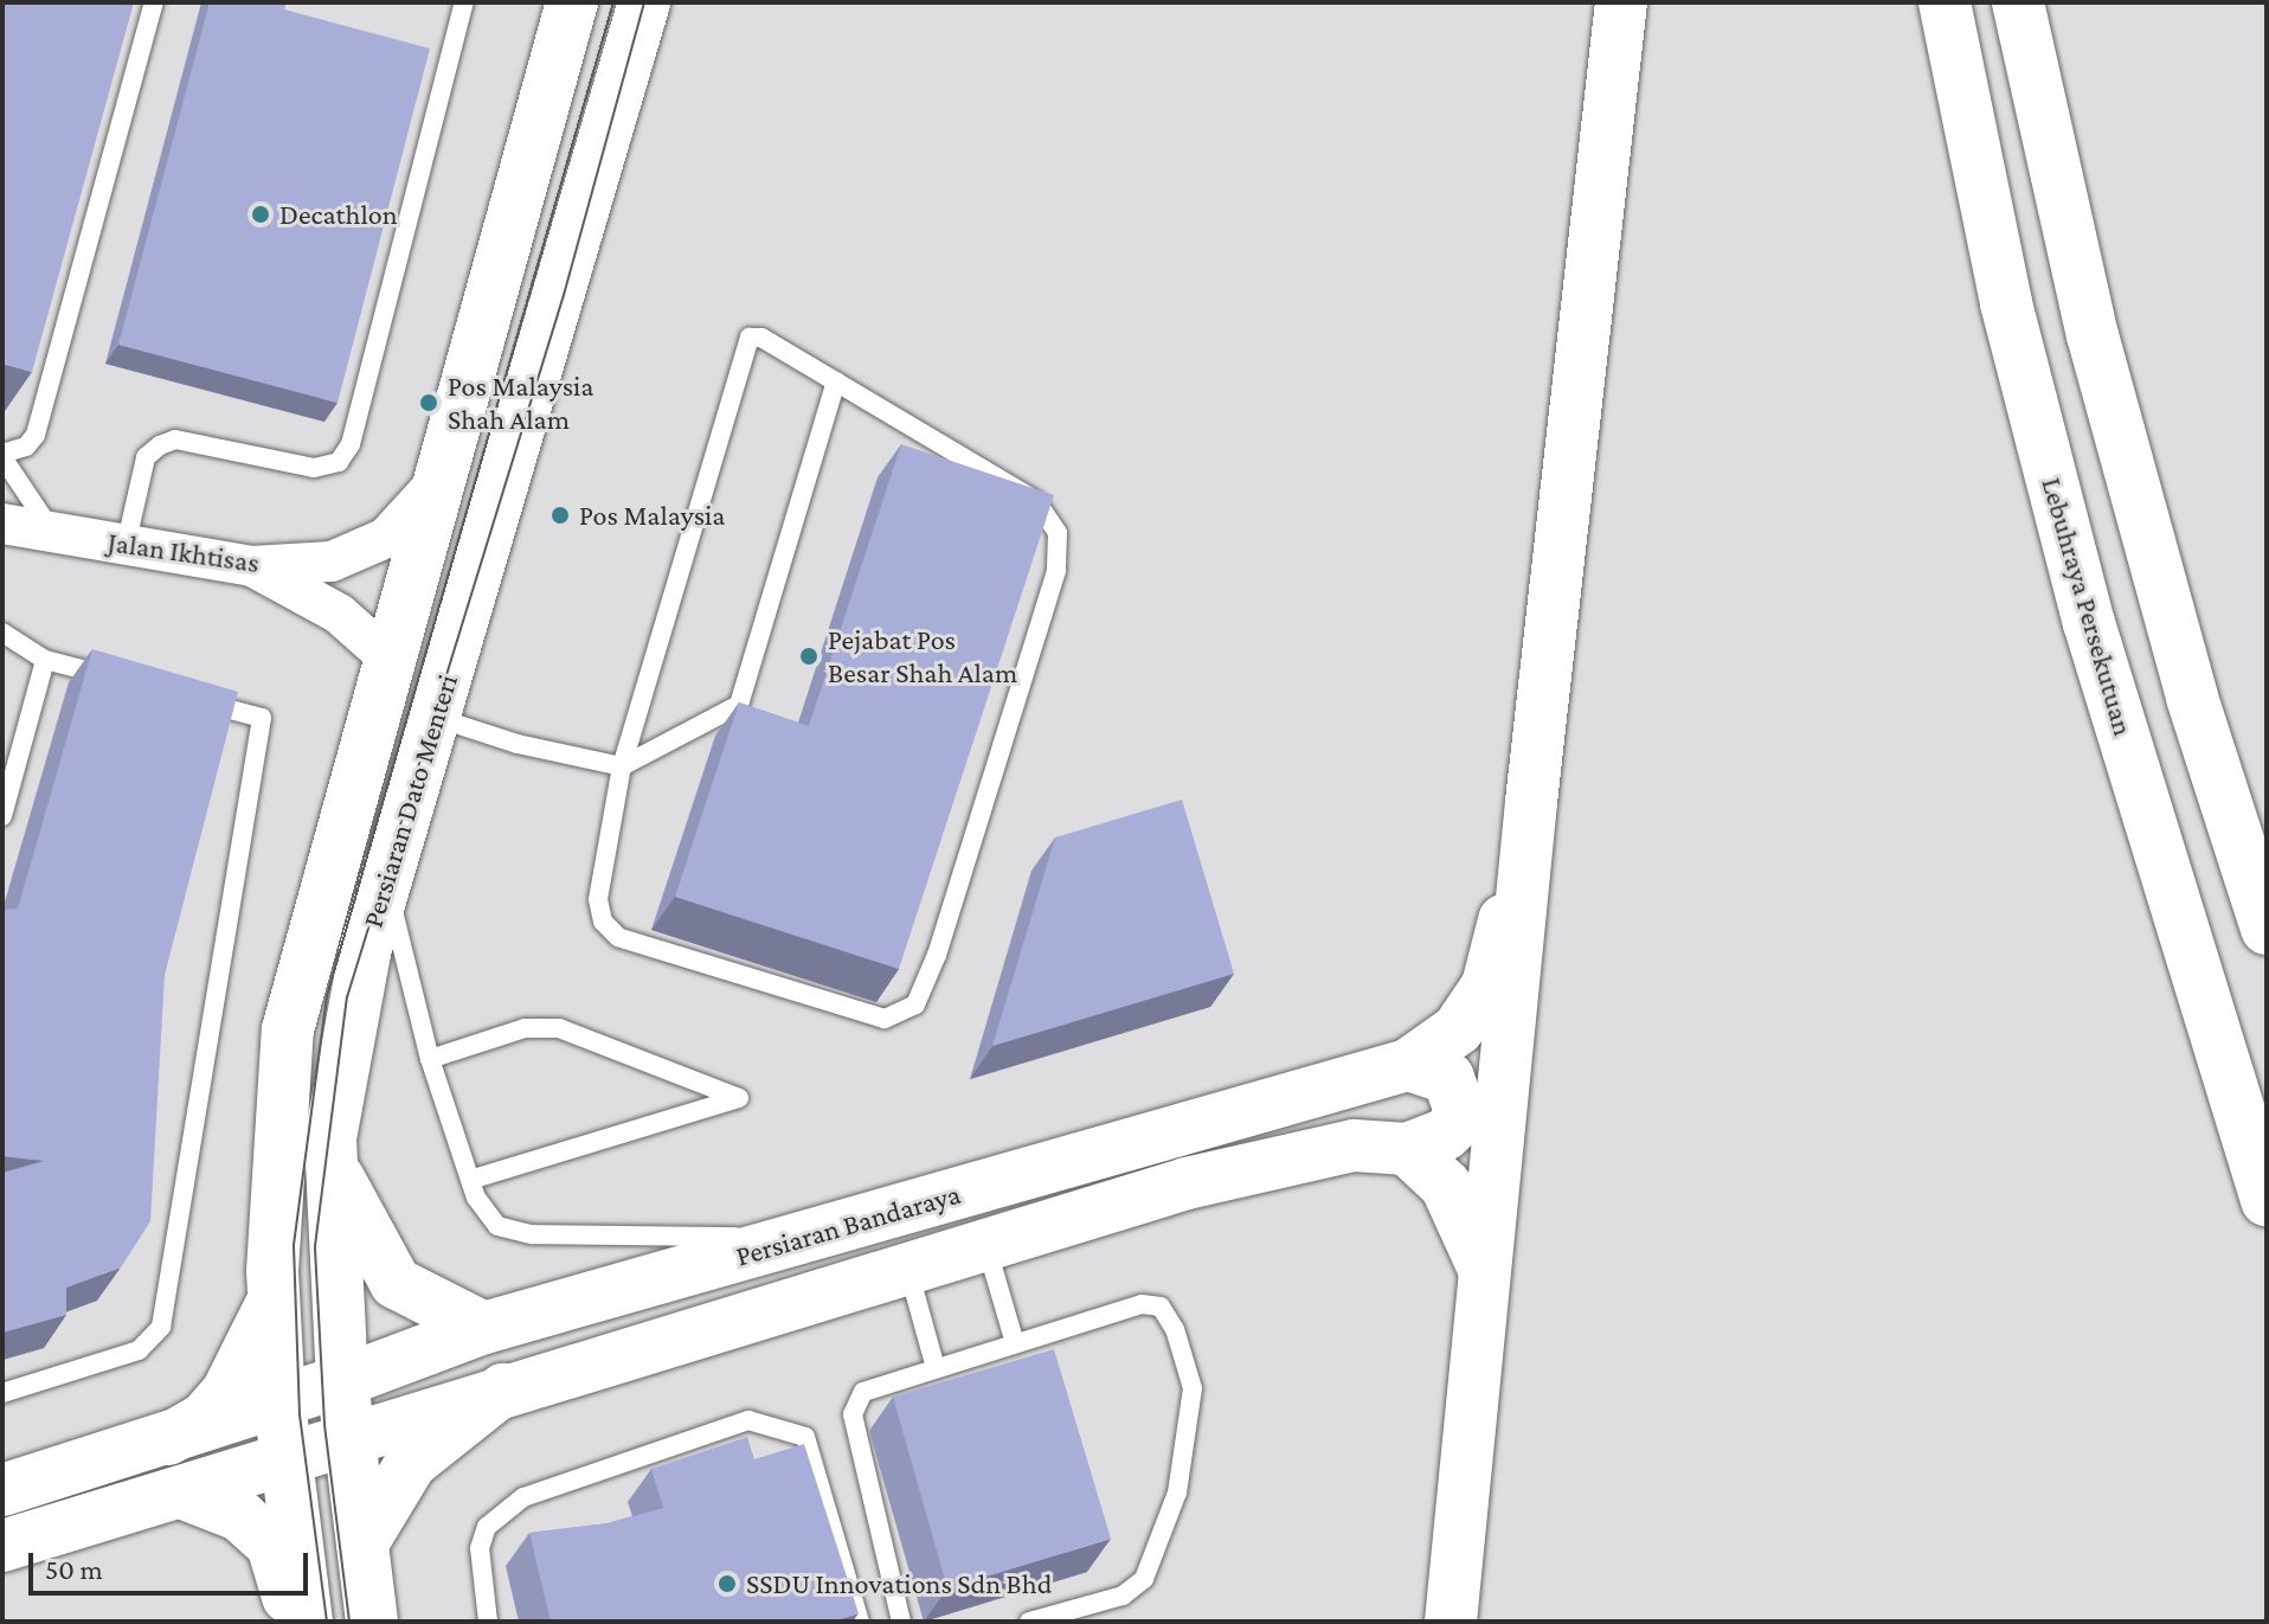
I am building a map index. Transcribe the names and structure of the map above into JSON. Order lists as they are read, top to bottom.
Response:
{
  "streets": {
    "main road": ["Lebuhraya Persekutuan", "Persiaran Dato Menteri", "Persiaran Bandaraya"],
    "street": ["Jalan Ikhtisas"]
  },
  "crossings": [
    ["Jalan Ikhtisas", "Persiaran Dato Menteri"],
    ["Persiaran Dato Menteri", "Persiaran Bandaraya"]
  ],
  "places": [
    "Decathlon",
    "Pos Malaysia Shah Alam",
    "Pos Malaysia",
    "Pejabat Pos Besar Shah Alam",
    "SSDU Innovations Sdn Bhd"
  ],
  "scale_bar": "50 m"
}
